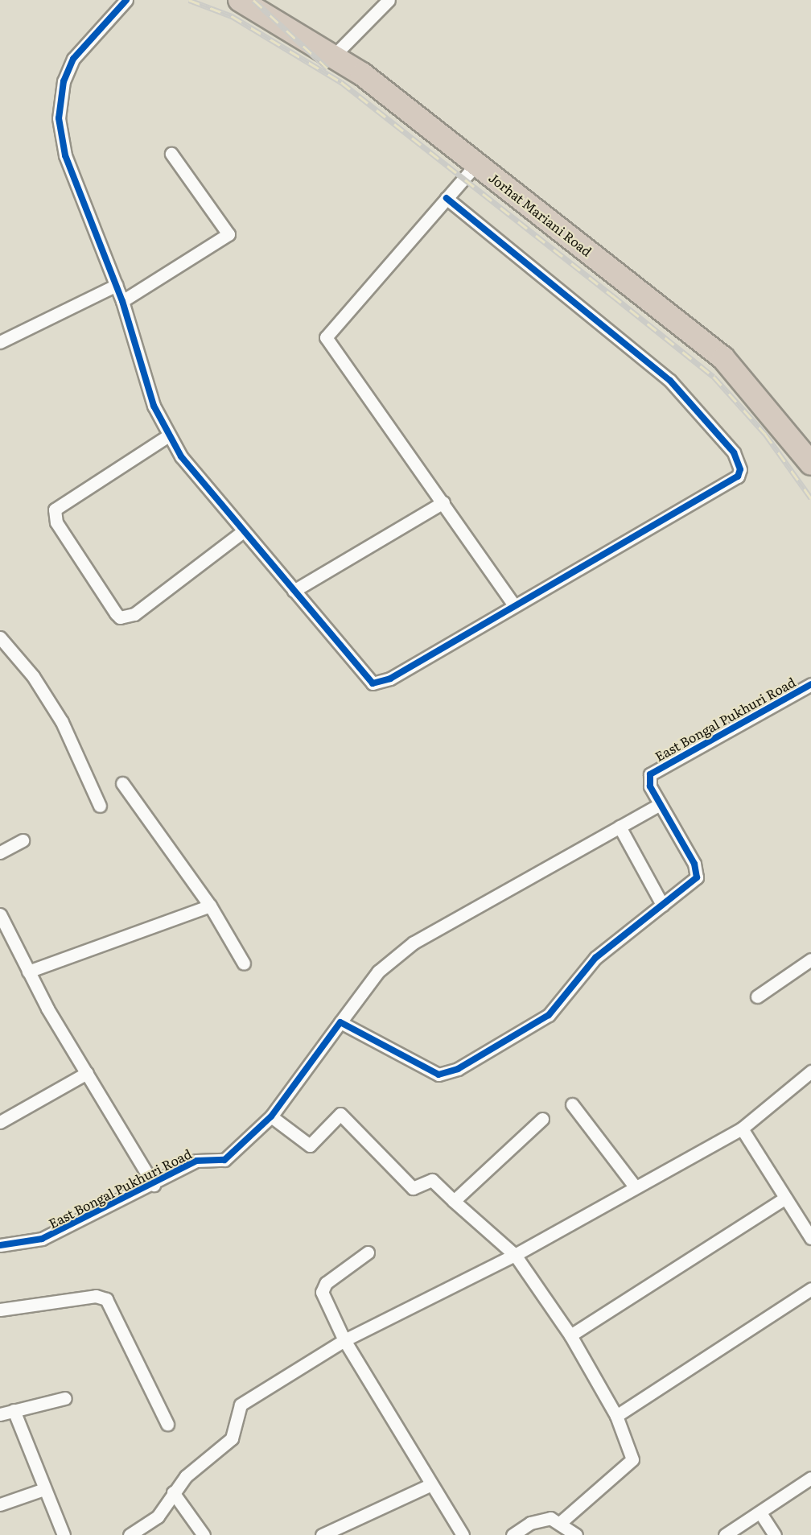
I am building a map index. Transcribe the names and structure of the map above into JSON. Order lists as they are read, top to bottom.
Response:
{
  "streets": {
    "highway": ["Jorhat Mariani Road"],
    "street": ["East Bongal Pukhuri Road"]
  }
}
